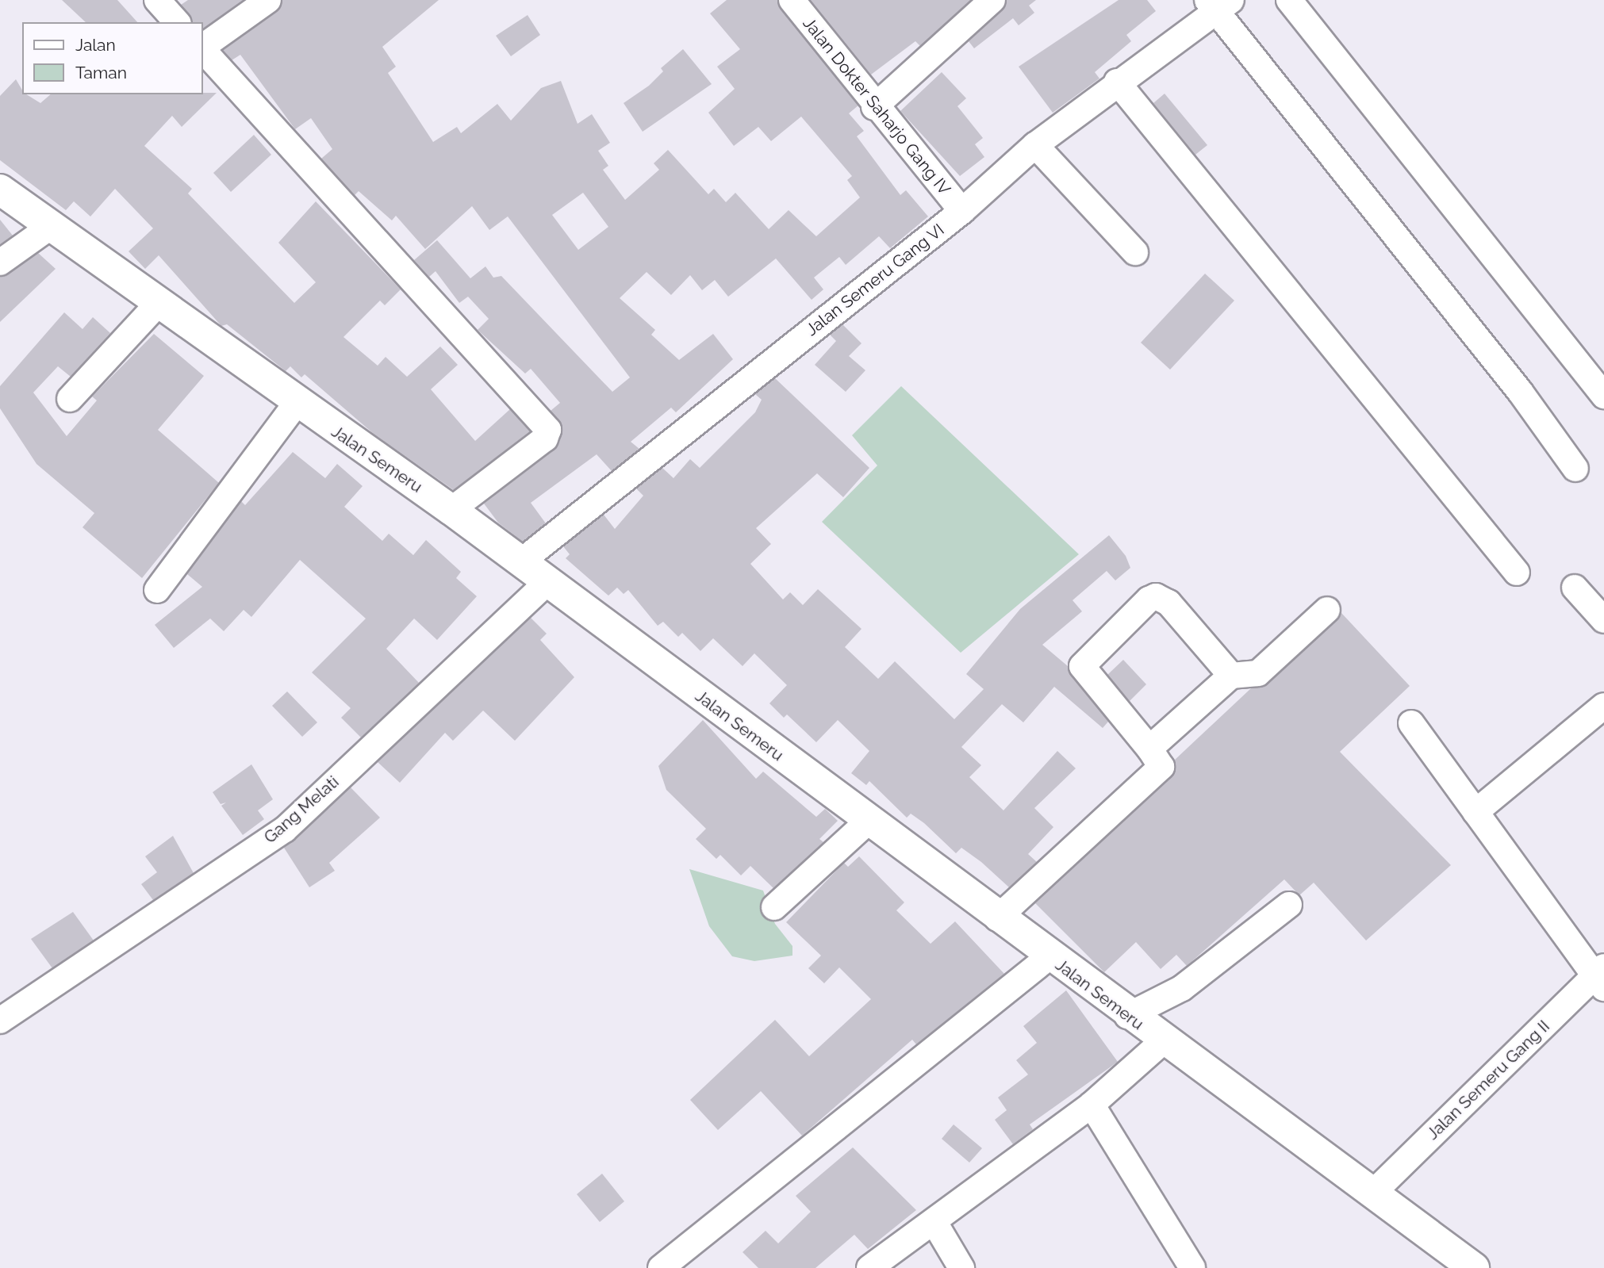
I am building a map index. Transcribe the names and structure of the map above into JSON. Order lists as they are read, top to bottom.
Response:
{
  "streets": {
    "highway": ["Jalan Semeru"],
    "street": [
      "Jalan Dokter Saharjo Gang IV",
      "Jalan Semeru Gang VI",
      "Gang Melati",
      "Jalan Semeru Gang II"
    ]
  },
  "crossings": [
    ["Jalan Dokter Saharjo Gang IV", "Jalan Semeru Gang VI"],
    ["Jalan Semeru Gang VI", "Jalan Semeru"],
    ["Jalan Semeru", "Gang Melati"],
    ["Jalan Semeru", "Jalan Semeru Gang II"]
  ],
  "legend": ["Jalan", "Taman"]
}
